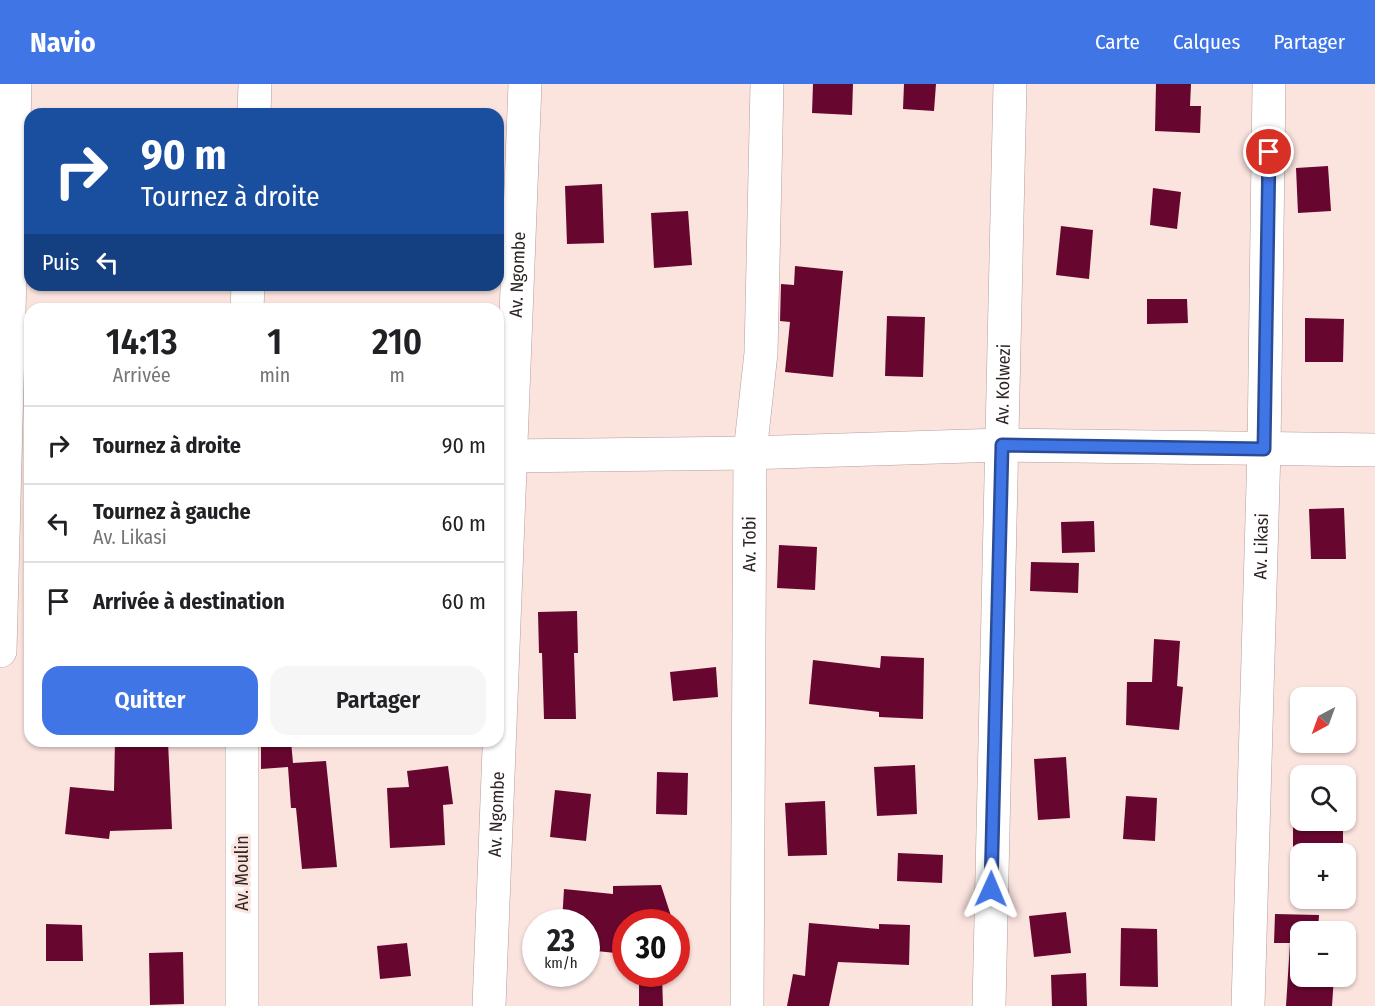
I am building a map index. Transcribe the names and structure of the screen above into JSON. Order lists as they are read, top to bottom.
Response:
{
  "streets": {
    "street": [
      "Av. Ngombe",
      "Av. Kolwezi",
      "Av. Tobi",
      "Av. Likasi",
      "Av. Moulin"
    ]
  },
  "north": "bottom left",
  "page": {
    "header": "Navio",
    "nav": ["Carte", "Calques", "Partager"],
    "turn": ["90 m", "Tournez à droite"],
    "then": "Puis",
    "eta": [
      "14:13",
      "Arrivée",
      "1",
      "min",
      "210",
      "m"
    ],
    "list": [
      {
        "name": "Tournez à droite",
        "value": "90 m"
      },
      {
        "name": "Tournez à gauche",
        "note": "Av. Likasi",
        "value": "60 m"
      },
      {
        "name": "Arrivée à destination",
        "value": "60 m"
      }
    ],
    "buttons": ["Quitter", "Partager"],
    "map_buttons": ["+", "−"],
    "speed": "23 km/h",
    "limit": "30"
  }
}
